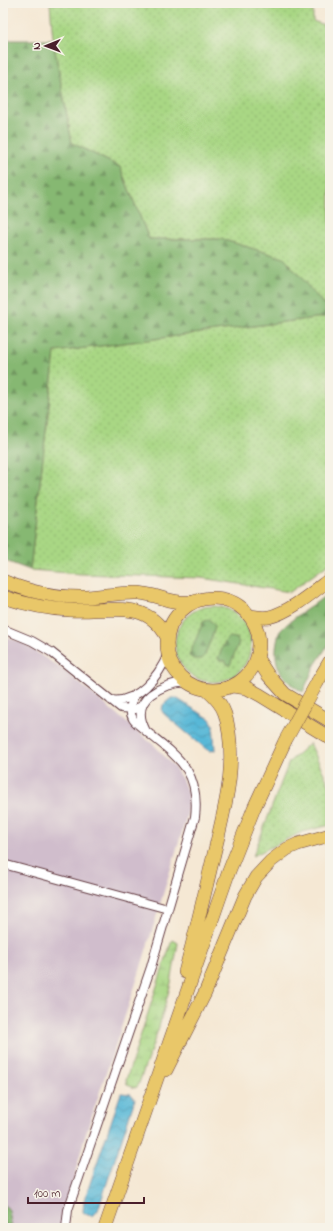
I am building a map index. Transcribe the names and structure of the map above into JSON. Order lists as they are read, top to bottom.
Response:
{
  "scale_bar": "100 m",
  "north": "left"
}
